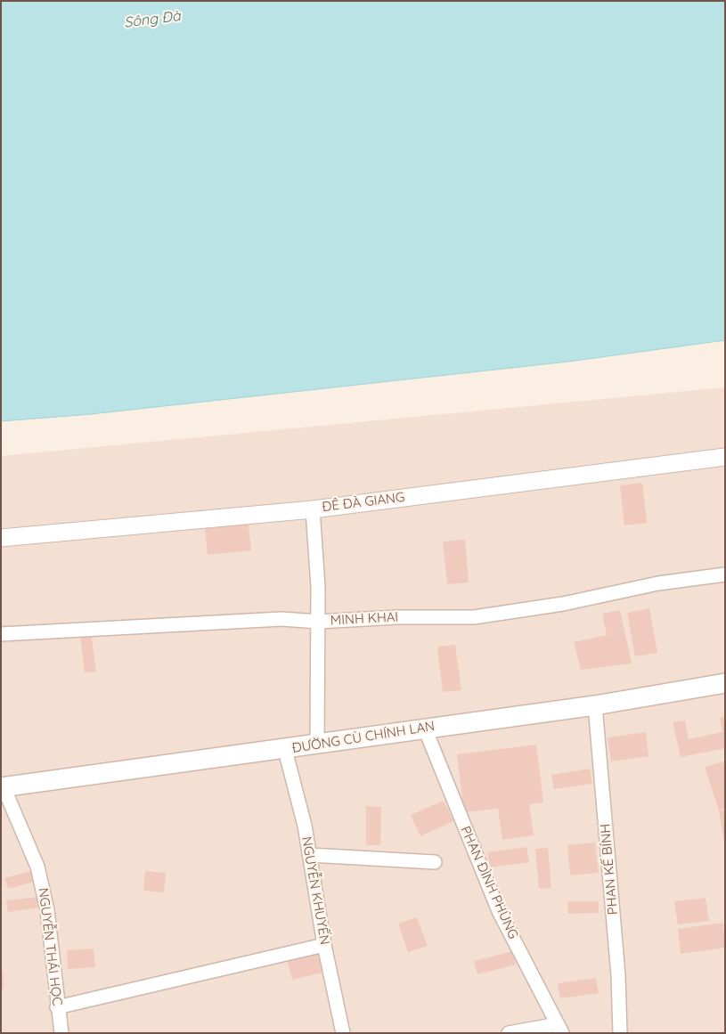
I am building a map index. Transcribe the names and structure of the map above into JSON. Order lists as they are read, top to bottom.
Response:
{
  "streets": {
    "main road": ["ĐƯỜNG CÙ CHÍNH LAN"],
    "street": [
      "ĐÊ ĐÀ GIANG",
      "MINH KHAI",
      "PHAN KẾ BÍNH",
      "PHAN ĐÌNH PHÙNG",
      "NGUYỄN KHUYẾN",
      "NGUYỄN THÁI HỌC"
    ]
  },
  "crossings": [
    ["ĐƯỜNG CÙ CHÍNH LAN", "PHAN KẾ BÍNH"],
    ["ĐƯỜNG CÙ CHÍNH LAN", "PHAN ĐÌNH PHÙNG"],
    ["ĐƯỜNG CÙ CHÍNH LAN", "NGUYỄN KHUYẾN"],
    ["ĐƯỜNG CÙ CHÍNH LAN", "NGUYỄN THÁI HỌC"]
  ],
  "water": ["Sông Đà"]
}
